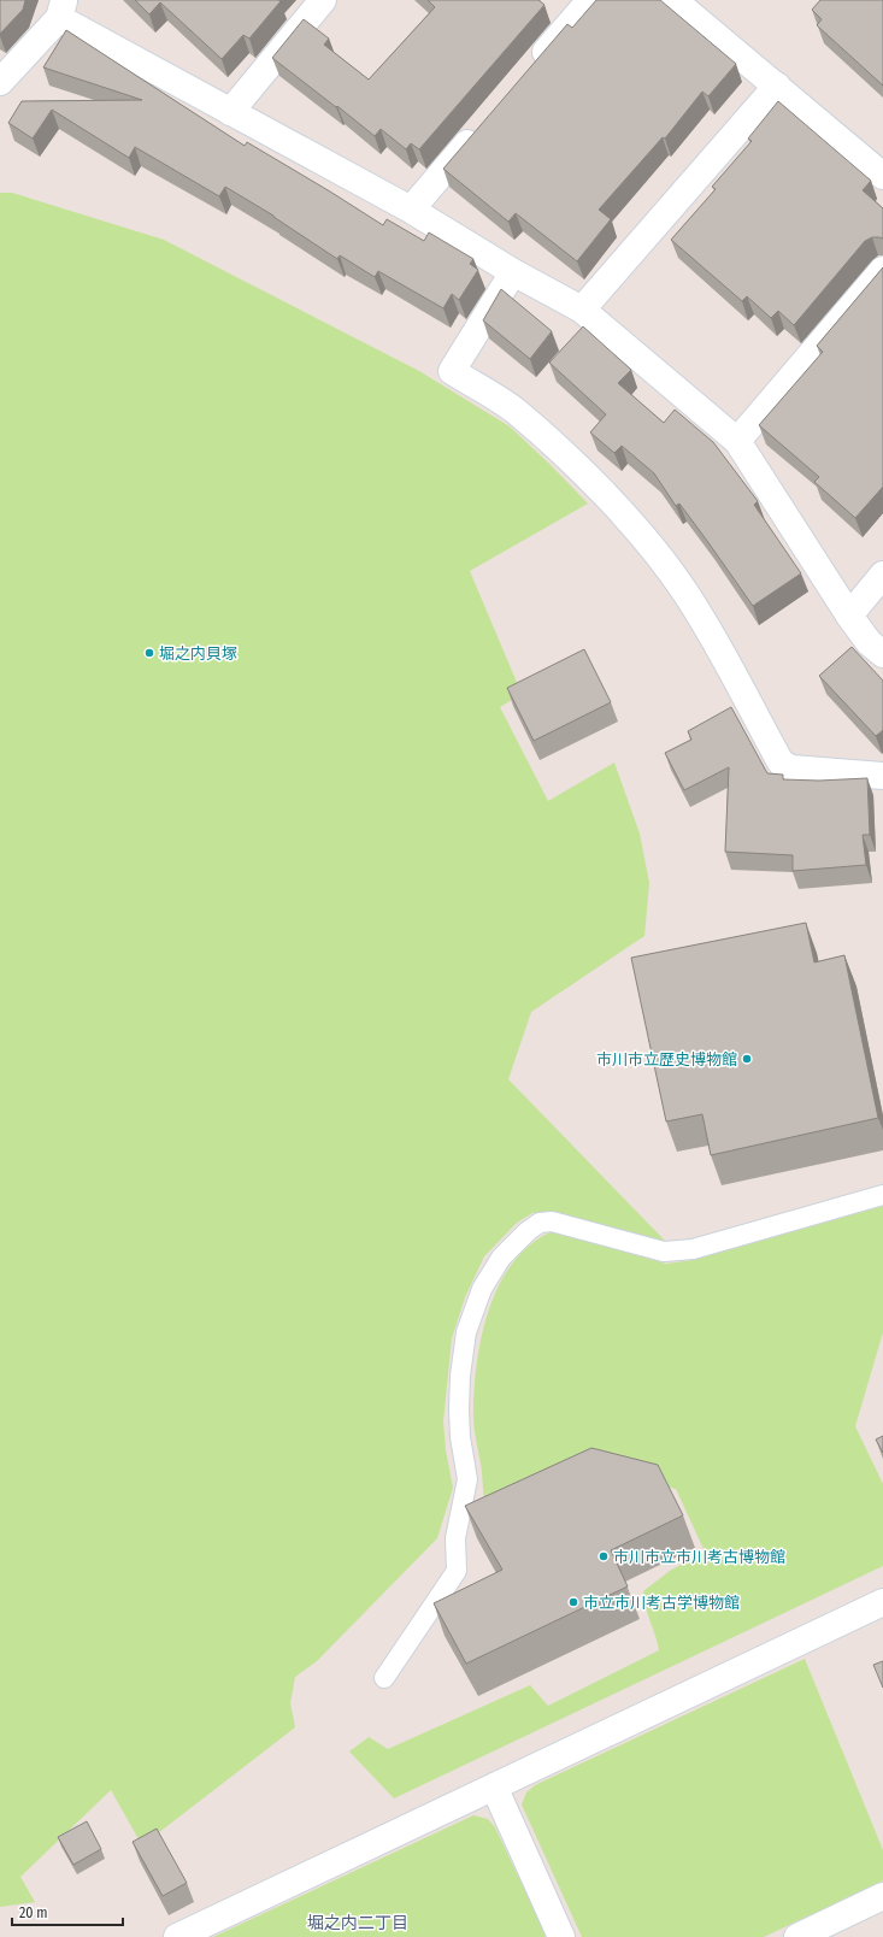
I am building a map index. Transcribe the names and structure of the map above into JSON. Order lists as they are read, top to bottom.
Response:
{
  "districts": ["堀之内二丁目"],
  "places": [
    "堀之内貝塚",
    "市川市立歴史博物館",
    "市川市立市川考古博物館",
    "市立市川考古学博物館"
  ],
  "scale_bar": "20 m"
}
